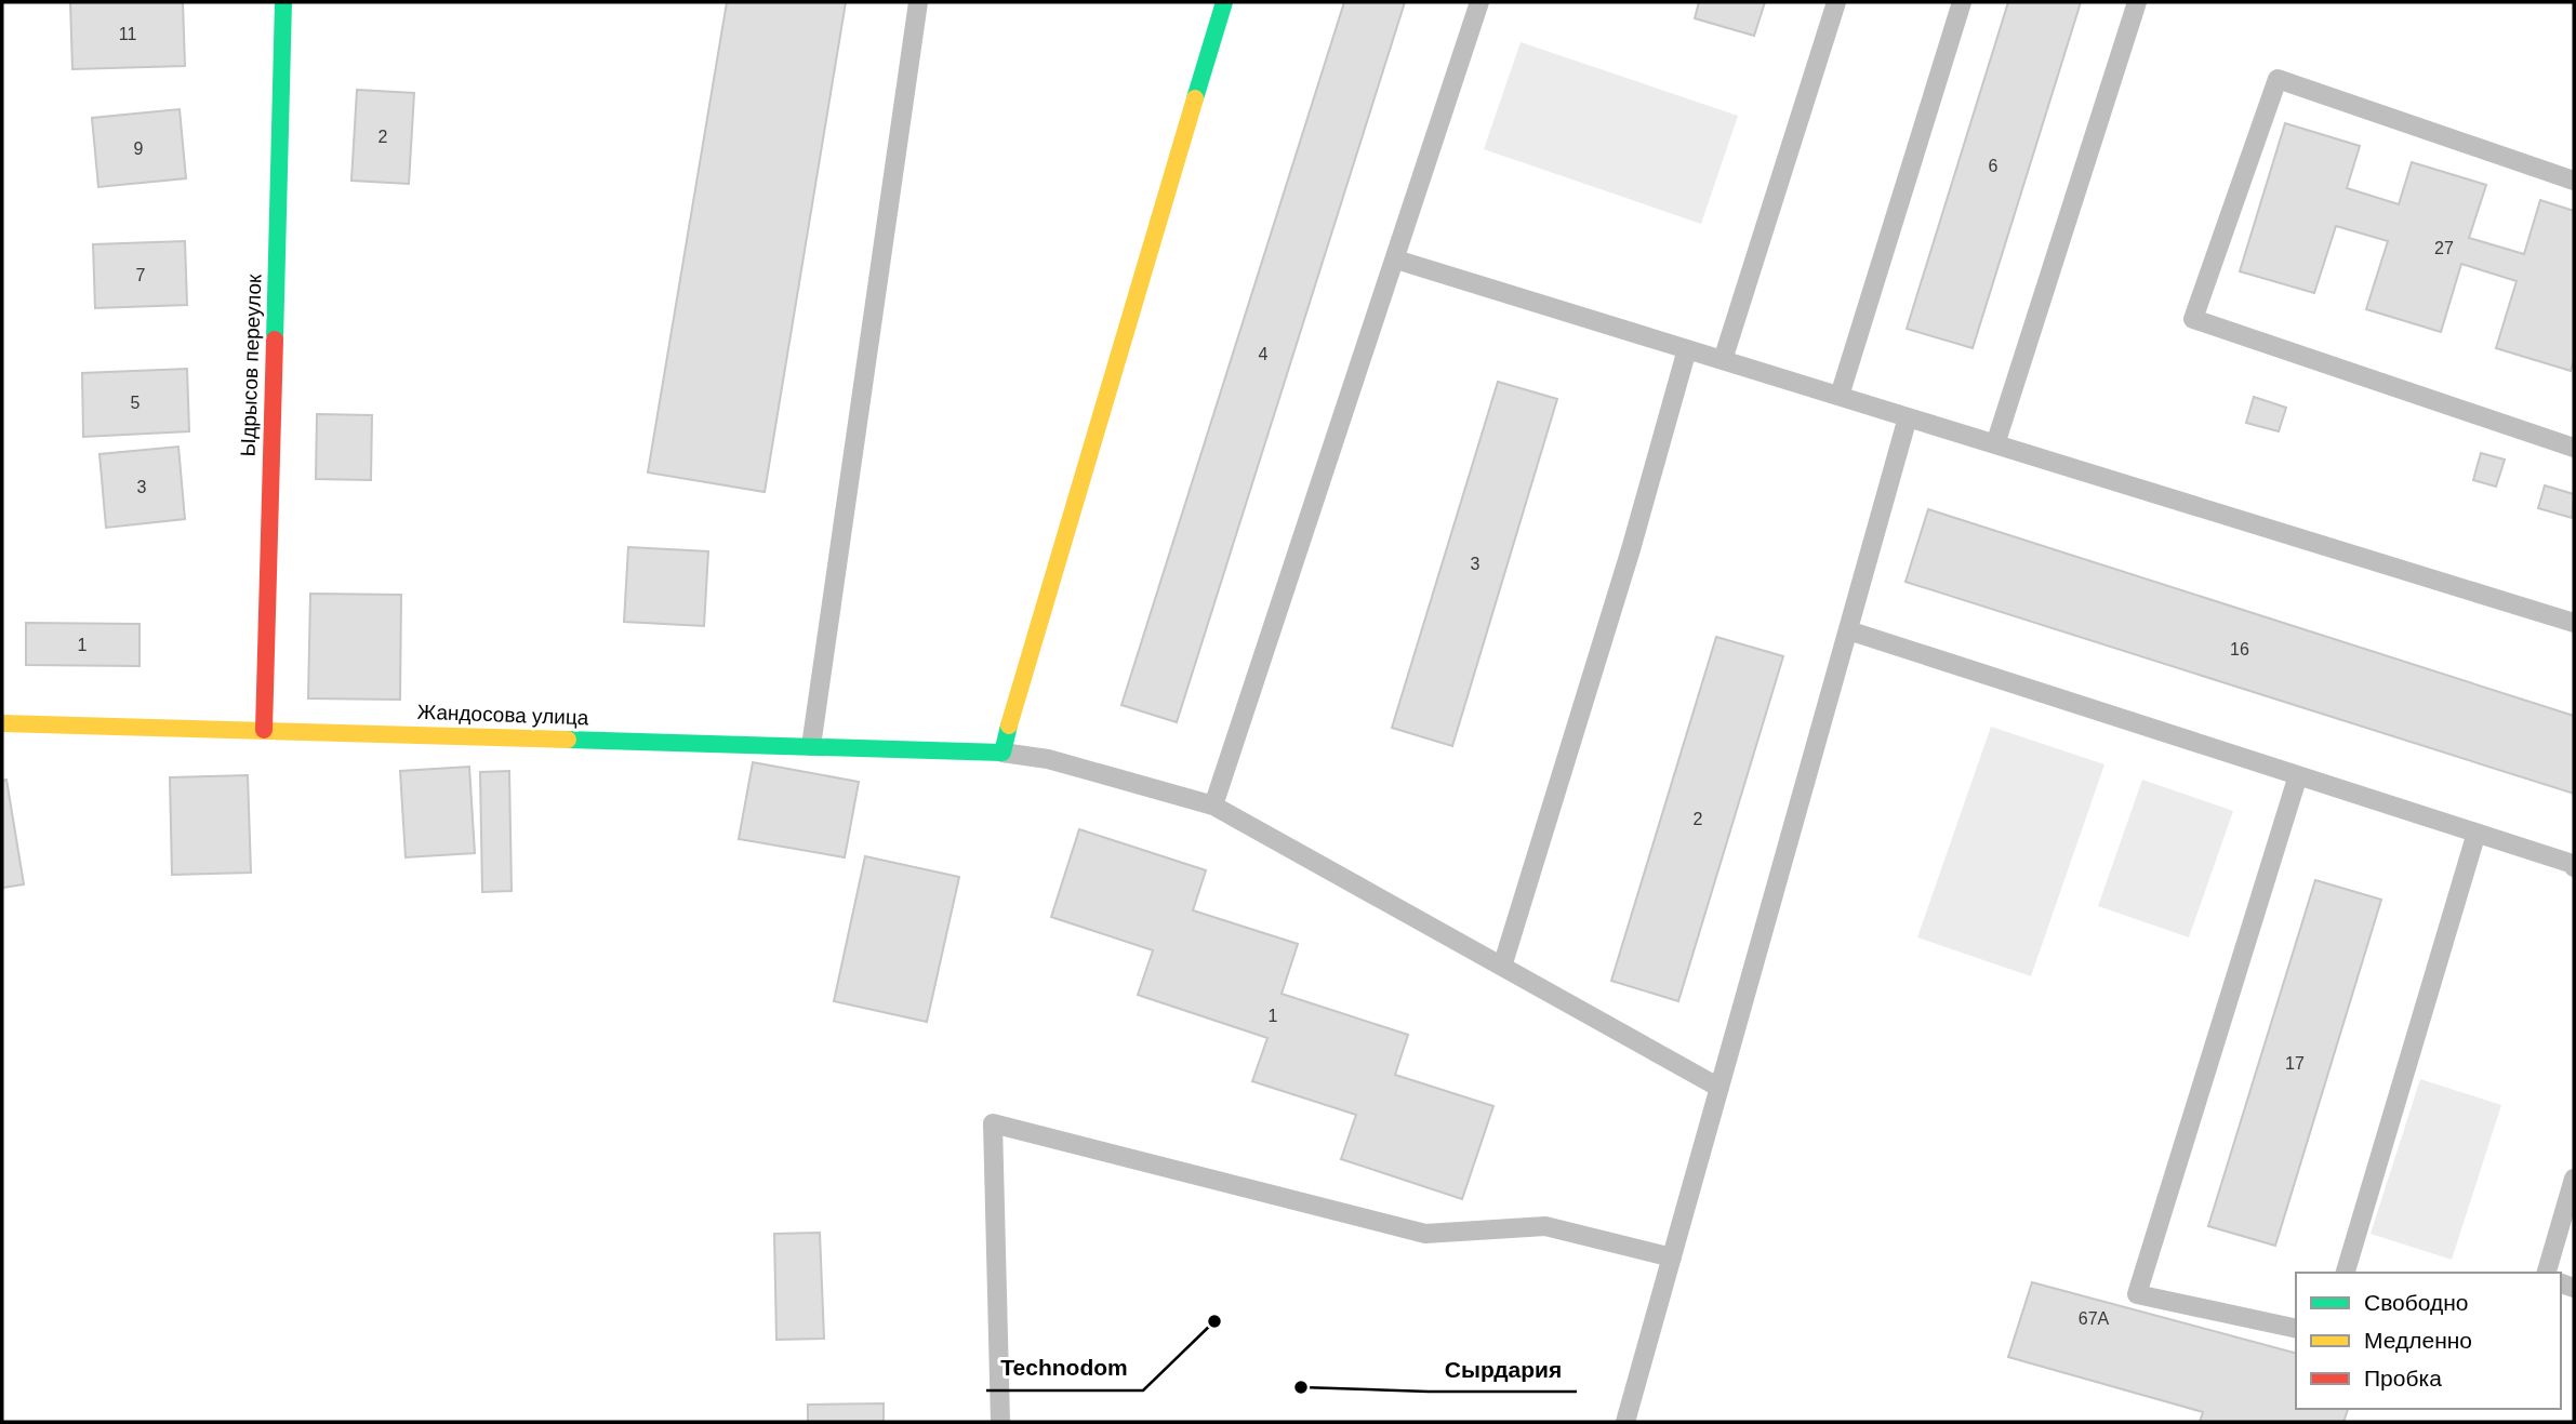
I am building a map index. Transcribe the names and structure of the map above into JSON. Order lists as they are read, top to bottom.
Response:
{
  "streets": {
    "street": ["Ыдрысов переулок", "Жандосова улица"]
  },
  "crossings": [
    ["Ыдрысов переулок", "Жандосова улица"]
  ],
  "places": ["Technodom", "Сырдария"],
  "house_numbers": [
    "11",
    "2",
    "9",
    "6",
    "27",
    "7",
    "4",
    "5",
    "3",
    "3",
    "1",
    "16",
    "2",
    "1",
    "17",
    "67А"
  ],
  "legend": ["Свободно", "Медленно", "Пробка"]
}
